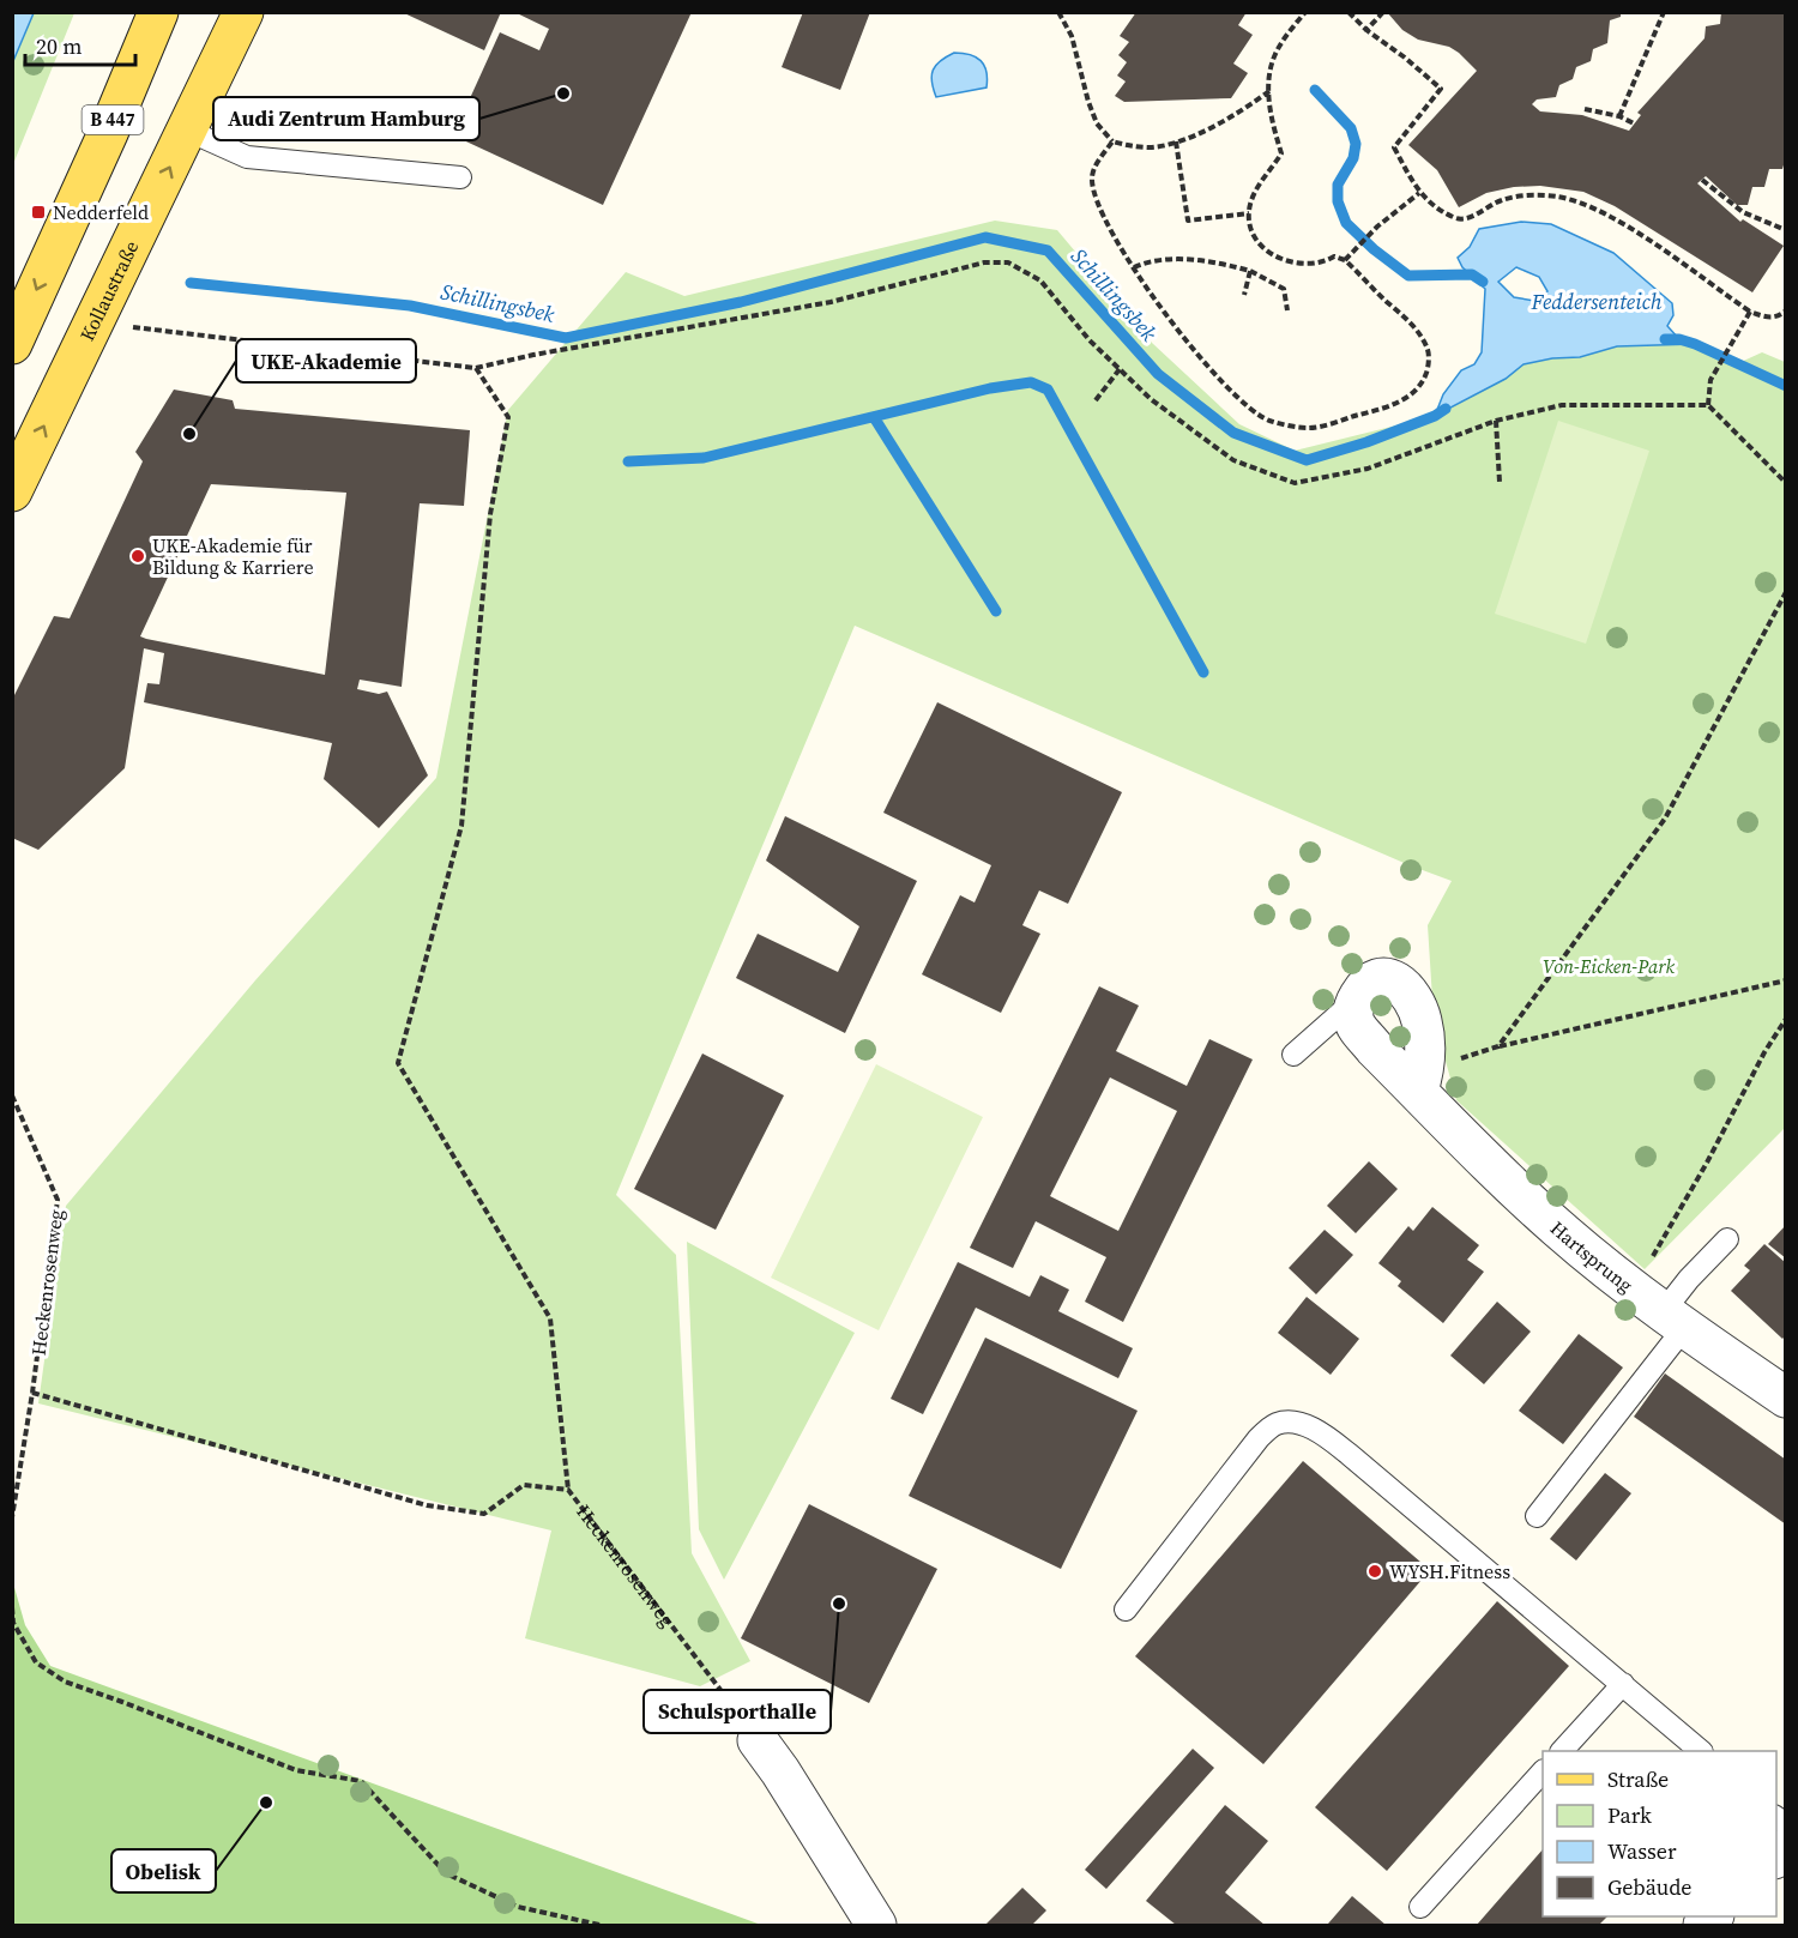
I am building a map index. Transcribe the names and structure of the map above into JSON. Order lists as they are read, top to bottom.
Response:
{
  "streets": {
    "main road": ["B 447", "Kollaustraße"],
    "street": ["Hartsprung"],
    "path": ["Heckenrosenweg"]
  },
  "water": ["Schillingsbek", "Feddersenteich"],
  "parks": ["Von-Eicken-Park"],
  "places": {
    "other": [
      "Audi Zentrum Hamburg",
      "UKE-Akademie",
      "UKE-Akademie für Bildung & Karriere",
      "WYSH.Fitness",
      "Schulsporthalle",
      "Obelisk"
    ],
    "transit": ["Nedderfeld"]
  },
  "legend": [
    "Straße",
    "Park",
    "Wasser",
    "Gebäude"
  ],
  "scale_bar": "20 m"
}
